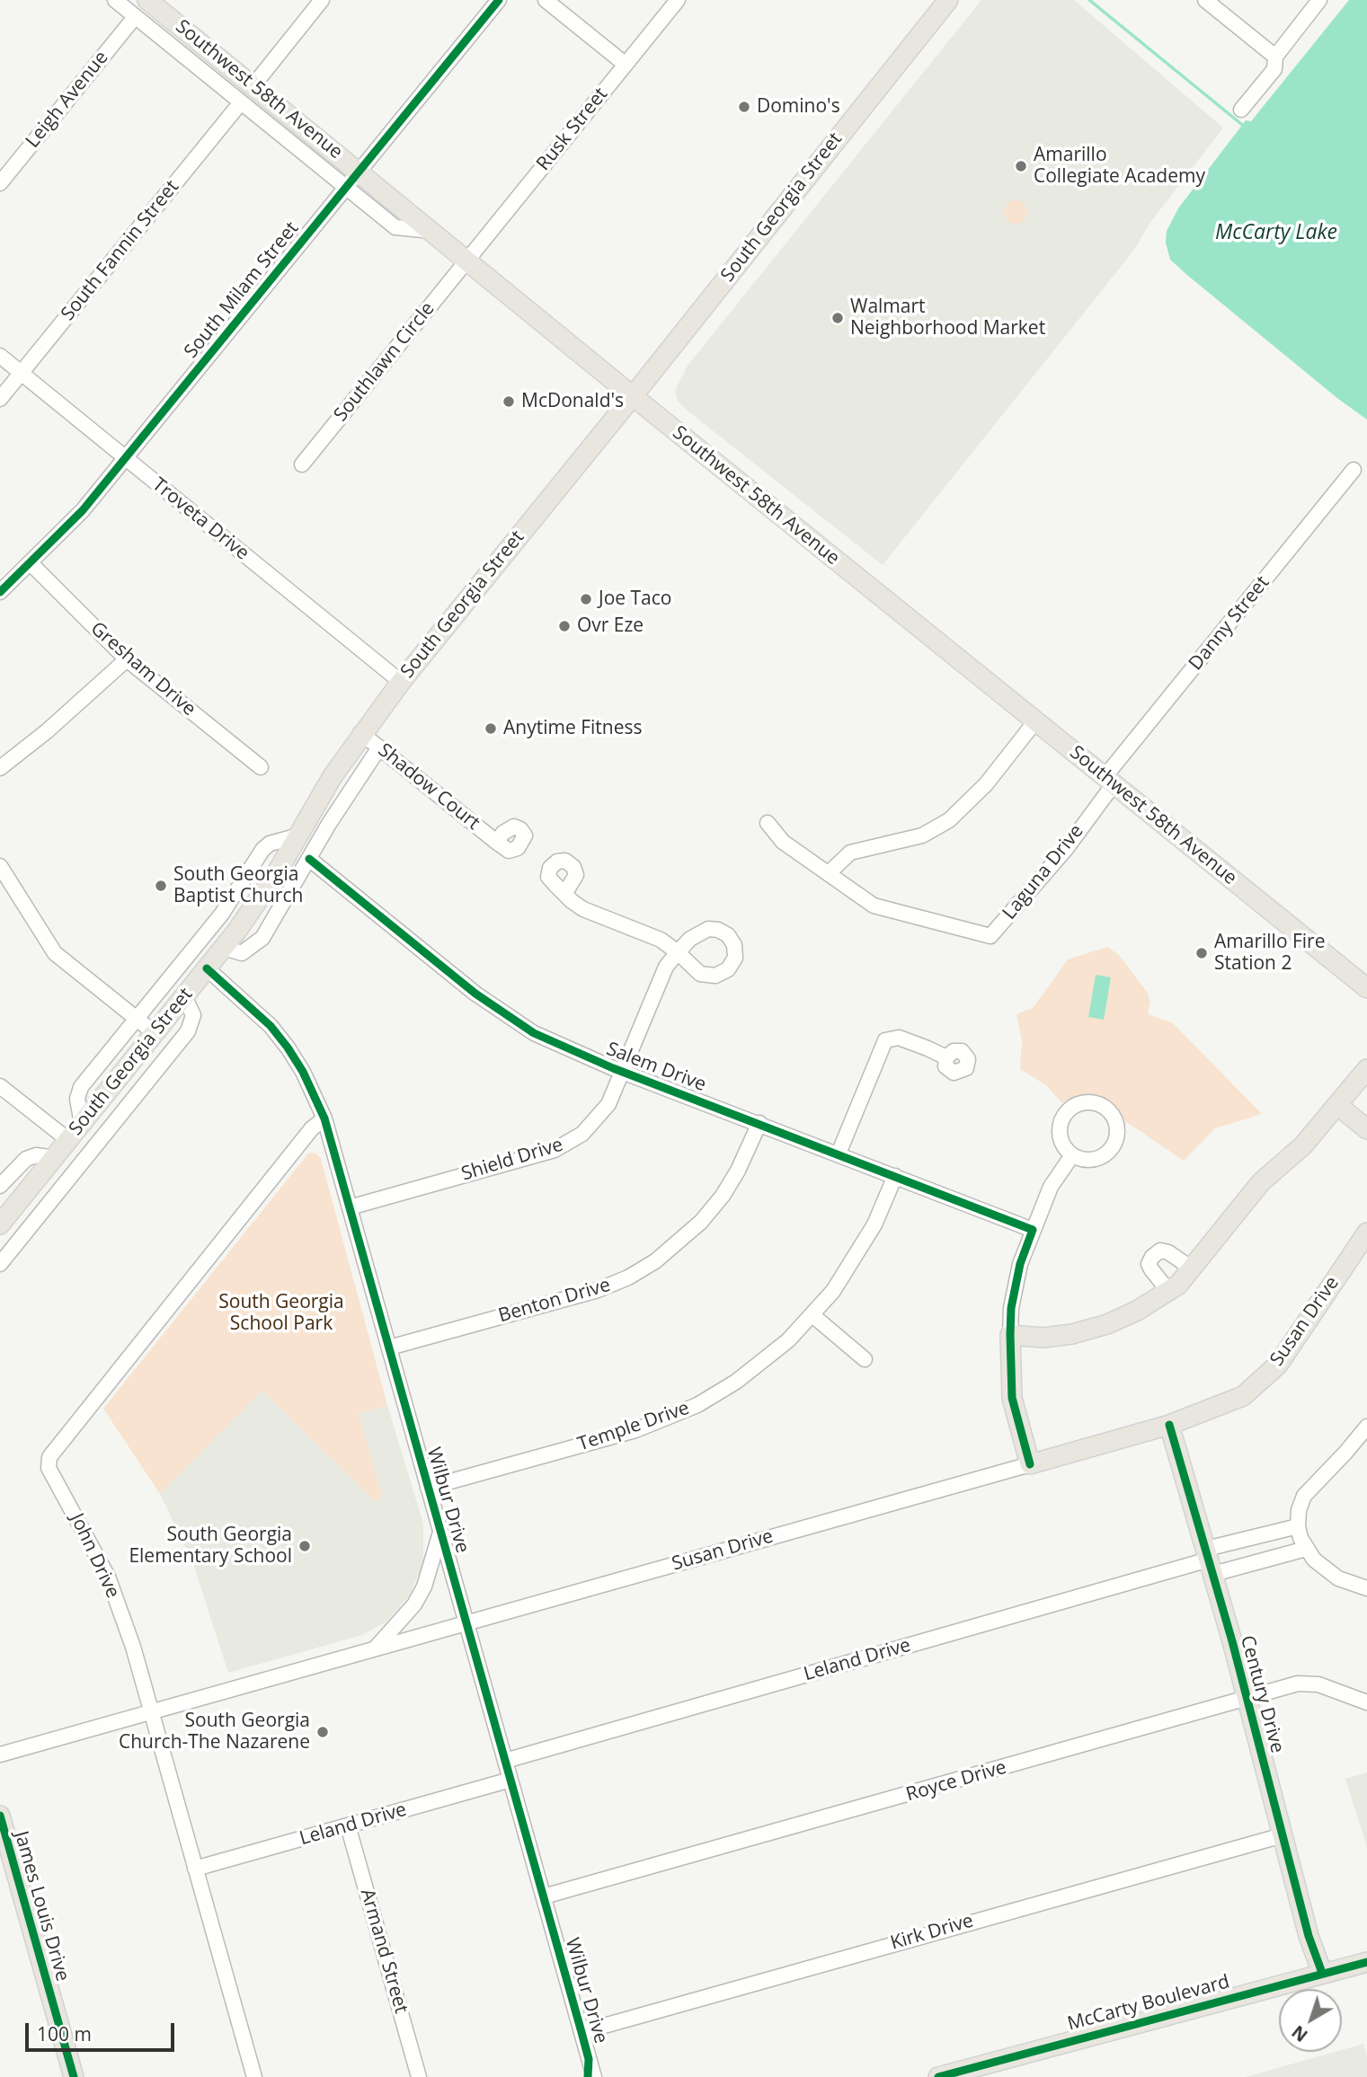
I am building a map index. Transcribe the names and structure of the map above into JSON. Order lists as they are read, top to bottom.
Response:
{
  "streets": {
    "main road": [
      "Southwest 58th Avenue",
      "South Georgia Street",
      "Susan Drive",
      "Century Drive",
      "James Louis Drive",
      "McCarty Boulevard"
    ],
    "street": [
      "Leigh Avenue",
      "Rusk Street",
      "South Fannin Street",
      "South Milam Street",
      "Southlawn Circle",
      "Troveta Drive",
      "Danny Street",
      "Gresham Drive",
      "Shadow Court",
      "Laguna Drive",
      "Salem Drive",
      "Shield Drive",
      "Benton Drive",
      "Temple Drive",
      "Wilbur Drive",
      "John Drive",
      "Leland Drive",
      "Royce Drive",
      "Kirk Drive",
      "Armand Street"
    ]
  },
  "crossings": [
    ["Southwest 58th Avenue", "Rusk Street"],
    ["Southwest 58th Avenue", "South Georgia Street"],
    ["Southwest 58th Avenue", "South Milam Street"],
    ["Southwest 58th Avenue", "Southlawn Circle"],
    ["Southwest 58th Avenue", "Danny Street"],
    ["Southwest 58th Avenue", "Laguna Drive"],
    ["Rusk Street", "Southlawn Circle"],
    ["South Georgia Street", "Troveta Drive"],
    ["South Georgia Street", "Shadow Court"],
    ["South Georgia Street", "Wilbur Drive"],
    ["South Fannin Street", "Troveta Drive"],
    ["South Milam Street", "Troveta Drive"],
    ["South Milam Street", "Gresham Drive"],
    ["Danny Street", "Laguna Drive"],
    ["Salem Drive", "Shield Drive"],
    ["Salem Drive", "Benton Drive"],
    ["Salem Drive", "Temple Drive"],
    ["Shield Drive", "Wilbur Drive"],
    ["Benton Drive", "Wilbur Drive"],
    ["Susan Drive", "Wilbur Drive"],
    ["Susan Drive", "John Drive"],
    ["Susan Drive", "Century Drive"],
    ["Temple Drive", "Wilbur Drive"],
    ["Wilbur Drive", "John Drive"],
    ["Wilbur Drive", "Leland Drive"],
    ["Wilbur Drive", "Royce Drive"],
    ["Wilbur Drive", "Kirk Drive"],
    ["John Drive", "Leland Drive"],
    ["Leland Drive", "Century Drive"],
    ["Leland Drive", "Armand Street"],
    ["Century Drive", "Royce Drive"],
    ["Century Drive", "Kirk Drive"],
    ["Century Drive", "McCarty Boulevard"]
  ],
  "water": ["McCarty Lake"],
  "parks": ["South Georgia School Park"],
  "places": [
    "Domino's",
    "Amarillo Collegiate Academy",
    "Walmart Neighborhood Market",
    "McDonald's",
    "Joe Taco",
    "Ovr Eze",
    "Anytime Fitness",
    "South Georgia Baptist Church",
    "Amarillo Fire Station 2",
    "South Georgia Elementary School",
    "South Georgia Church-The Nazarene"
  ],
  "scale_bar": "100 m",
  "north": "bottom left"
}
